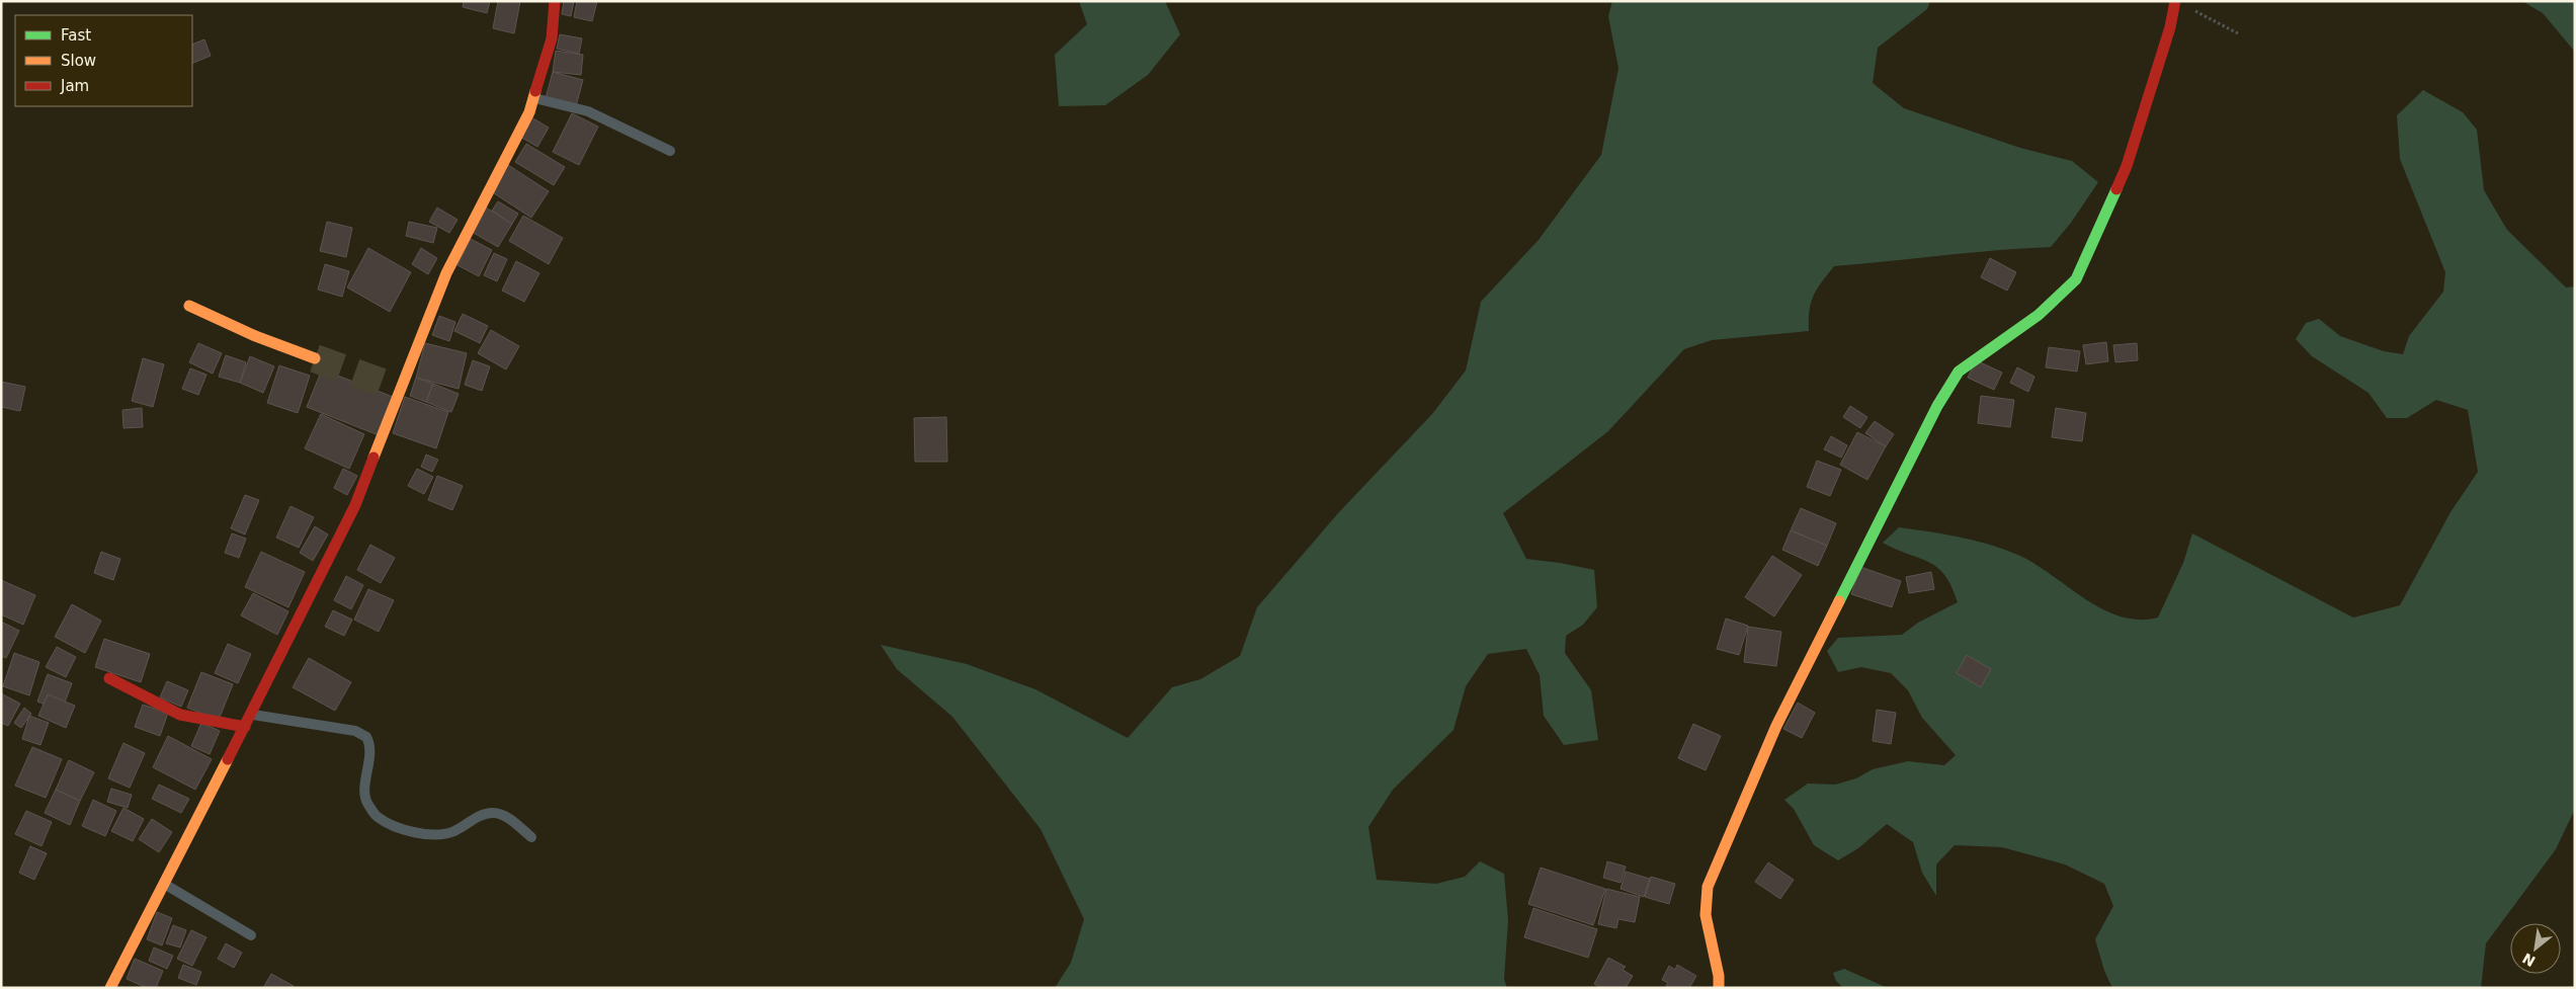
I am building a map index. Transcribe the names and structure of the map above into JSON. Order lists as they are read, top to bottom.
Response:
{
  "legend": ["Fast", "Slow", "Jam"],
  "north": "bottom left"
}
